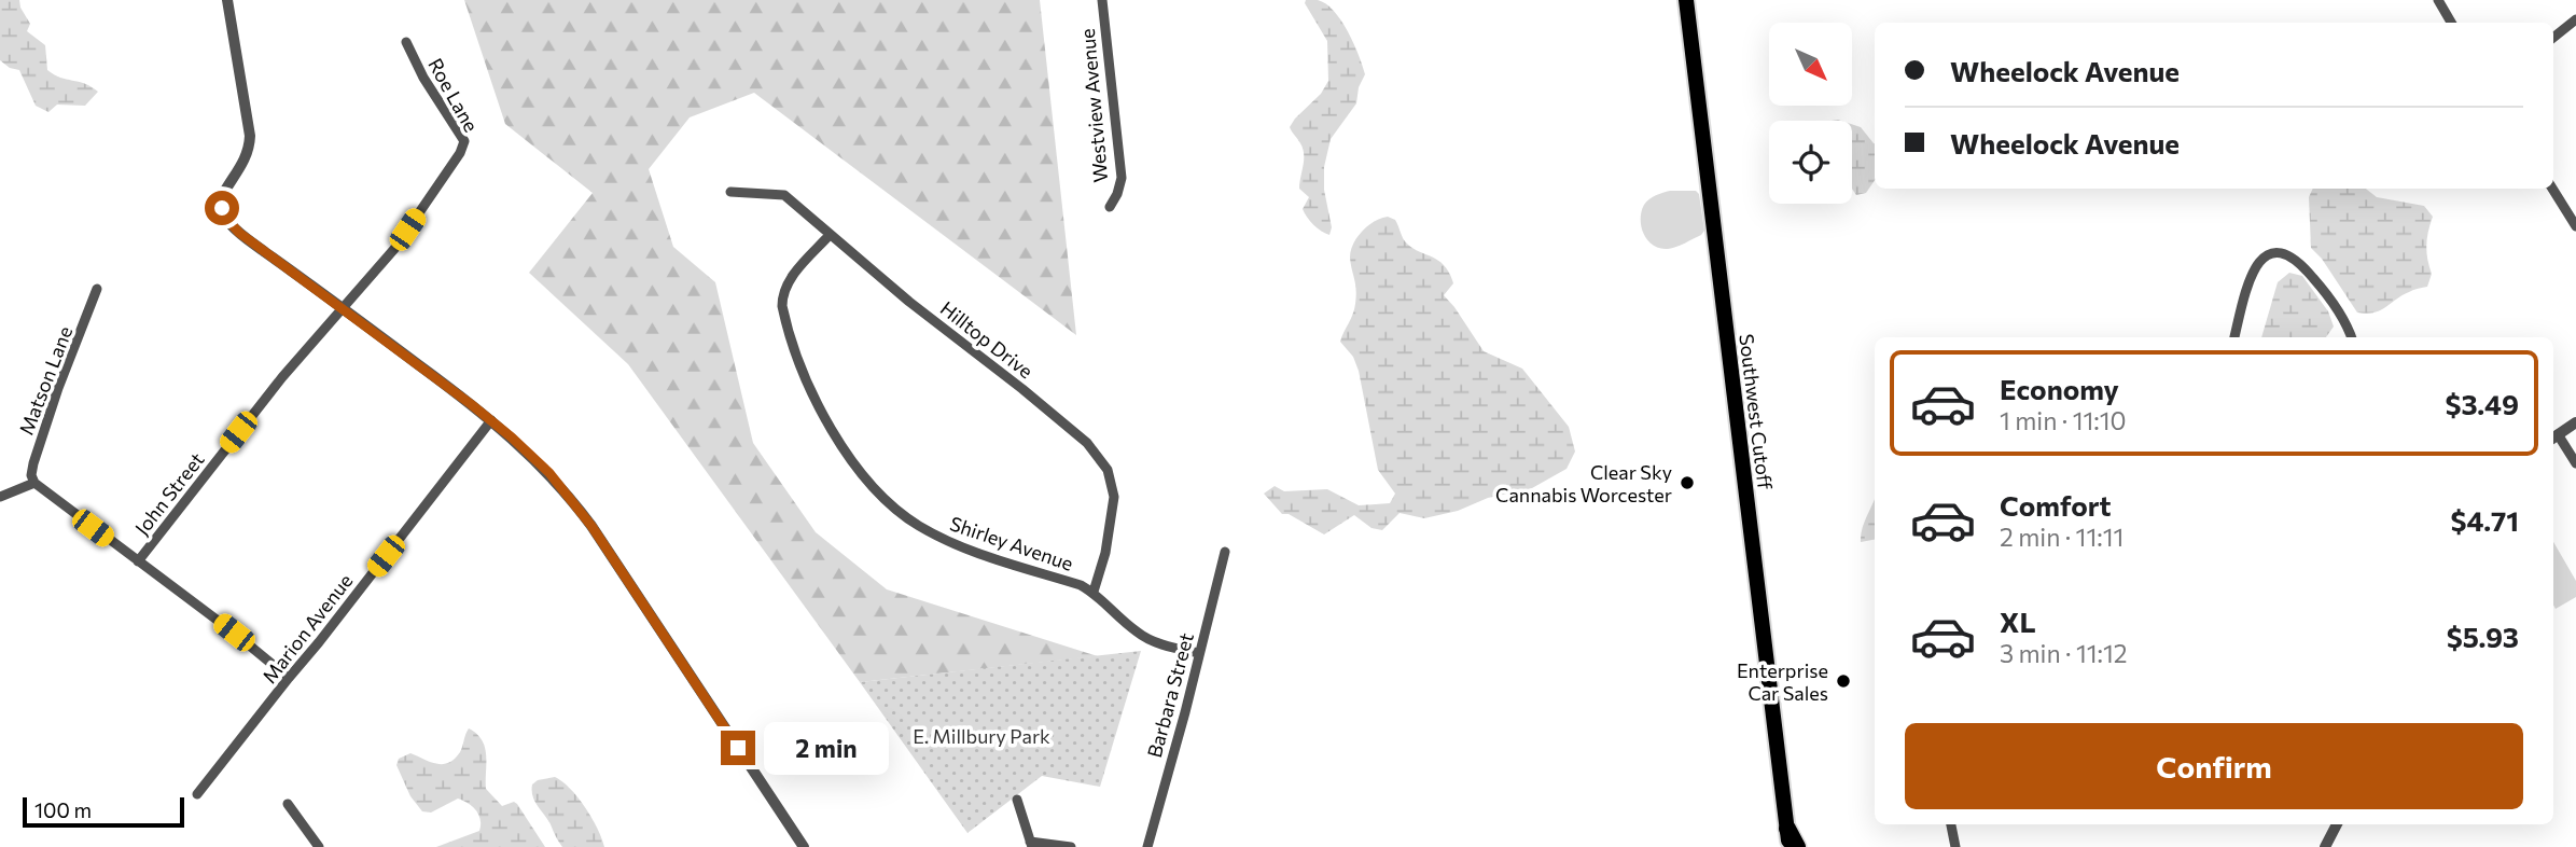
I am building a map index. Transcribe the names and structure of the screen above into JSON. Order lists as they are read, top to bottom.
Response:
{
  "streets": {
    "main road": ["Southwest Cutoff"],
    "street": [
      "Roe Lane",
      "Westview Avenue",
      "Hilltop Drive",
      "Matson Lane",
      "John Street",
      "Shirley Avenue",
      "Marion Avenue",
      "Barbara Street"
    ]
  },
  "crossings": [
    ["Roe Lane", "John Street"],
    ["Hilltop Drive", "Shirley Avenue"],
    ["Shirley Avenue", "Barbara Street"]
  ],
  "parks": ["E. Millbury Park"],
  "places": ["Clear Sky Cannabis Worcester", "Enterprise Car Sales"],
  "scale_bar": "100 m",
  "north": "bottom right",
  "page": {
    "banner": ["Wheelock Avenue", "Wheelock Avenue"],
    "list": [
      {
        "name": "Economy",
        "note": "1 min · 11:10",
        "value": "$3.49"
      },
      {
        "name": "Comfort",
        "note": "2 min · 11:11",
        "value": "$4.71"
      },
      {
        "name": "XL",
        "note": "3 min · 11:12",
        "value": "$5.93"
      }
    ],
    "buttons": "Confirm",
    "bubble": "2 min",
    "scale": "100 m"
  }
}
